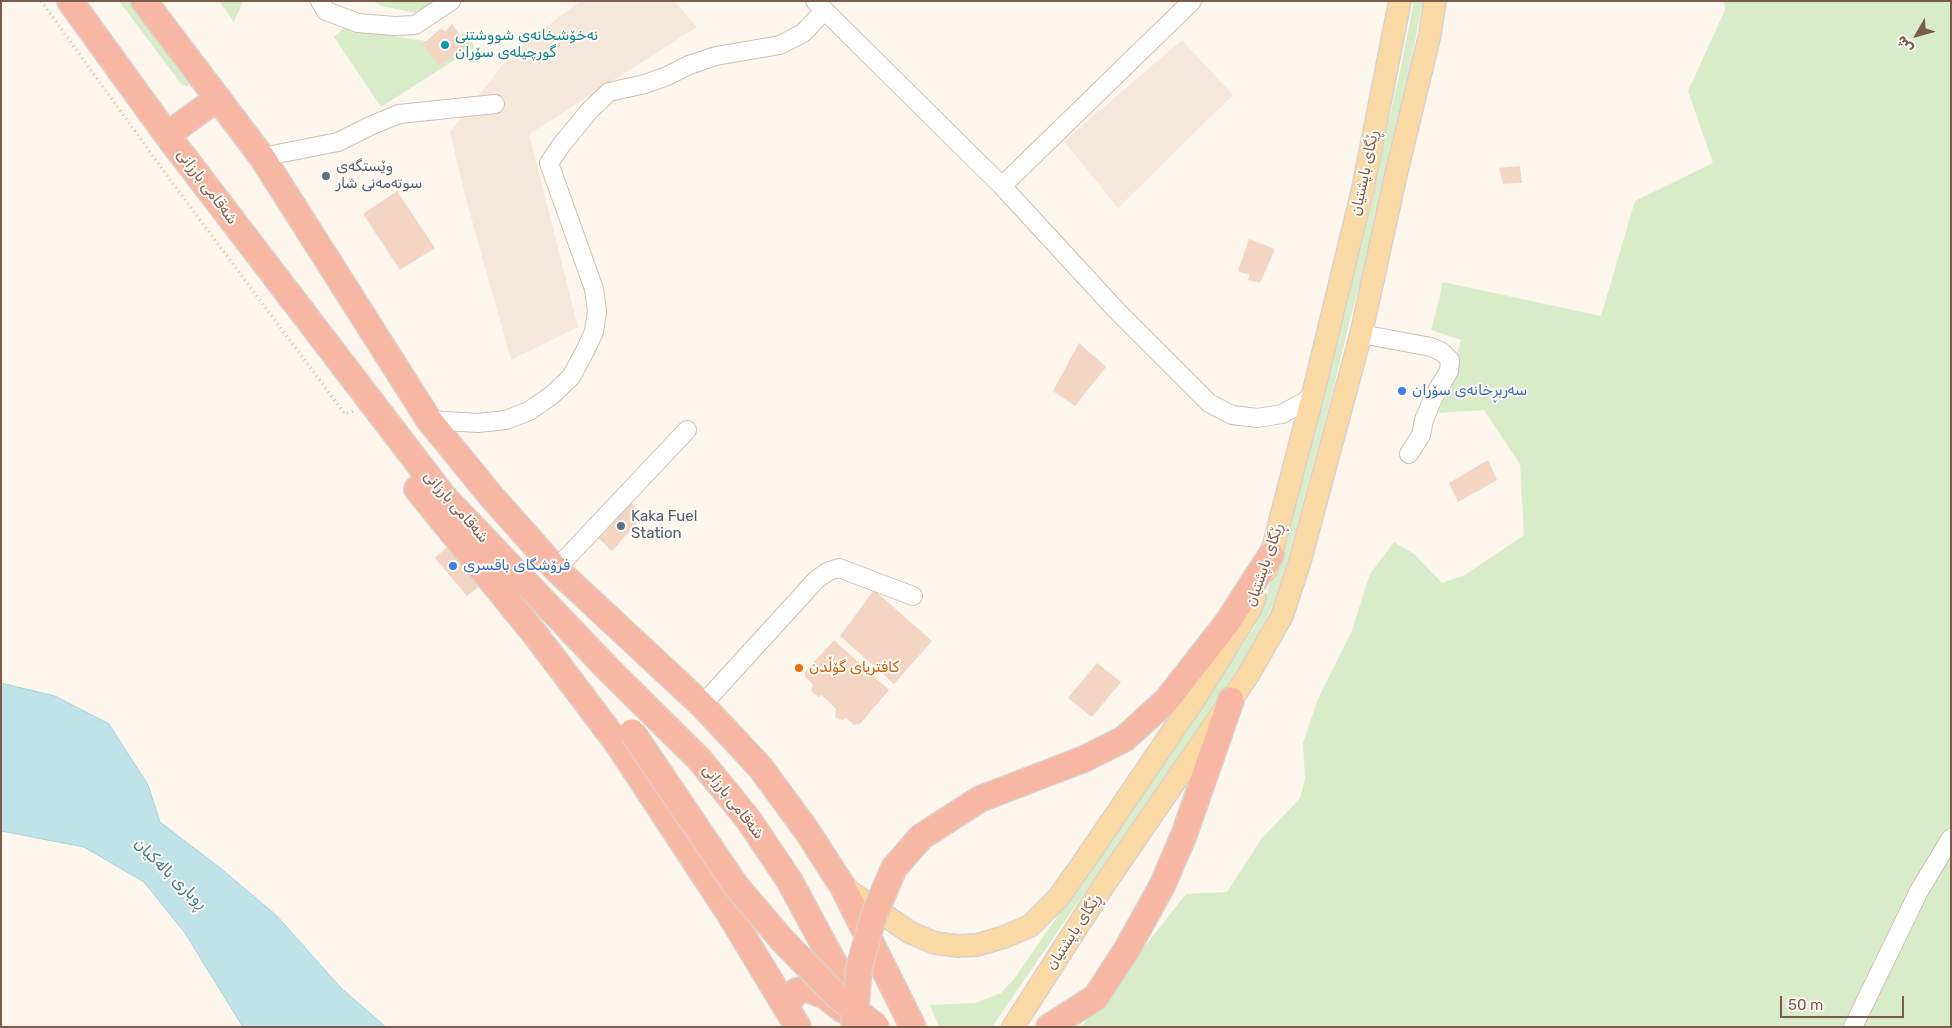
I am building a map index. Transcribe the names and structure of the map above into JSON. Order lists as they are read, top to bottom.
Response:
{
  "streets": {
    "highway": ["شەقامی بارزانی"],
    "main road": ["ڕێگای باپشتیان"]
  },
  "water": ["ڕوباری بالەکیان"],
  "places": [
    "نەخۆشخانەی شووشتنی گورچیلەی سۆران",
    "وێستگەی سوتەمەنی شار",
    "سەربڕخانەی سۆران",
    "Kaka Fuel Station",
    "فرۆشگای باقسری",
    "کافتریای گۆڵدن"
  ],
  "scale_bar": "50 m",
  "north": "bottom left"
}
